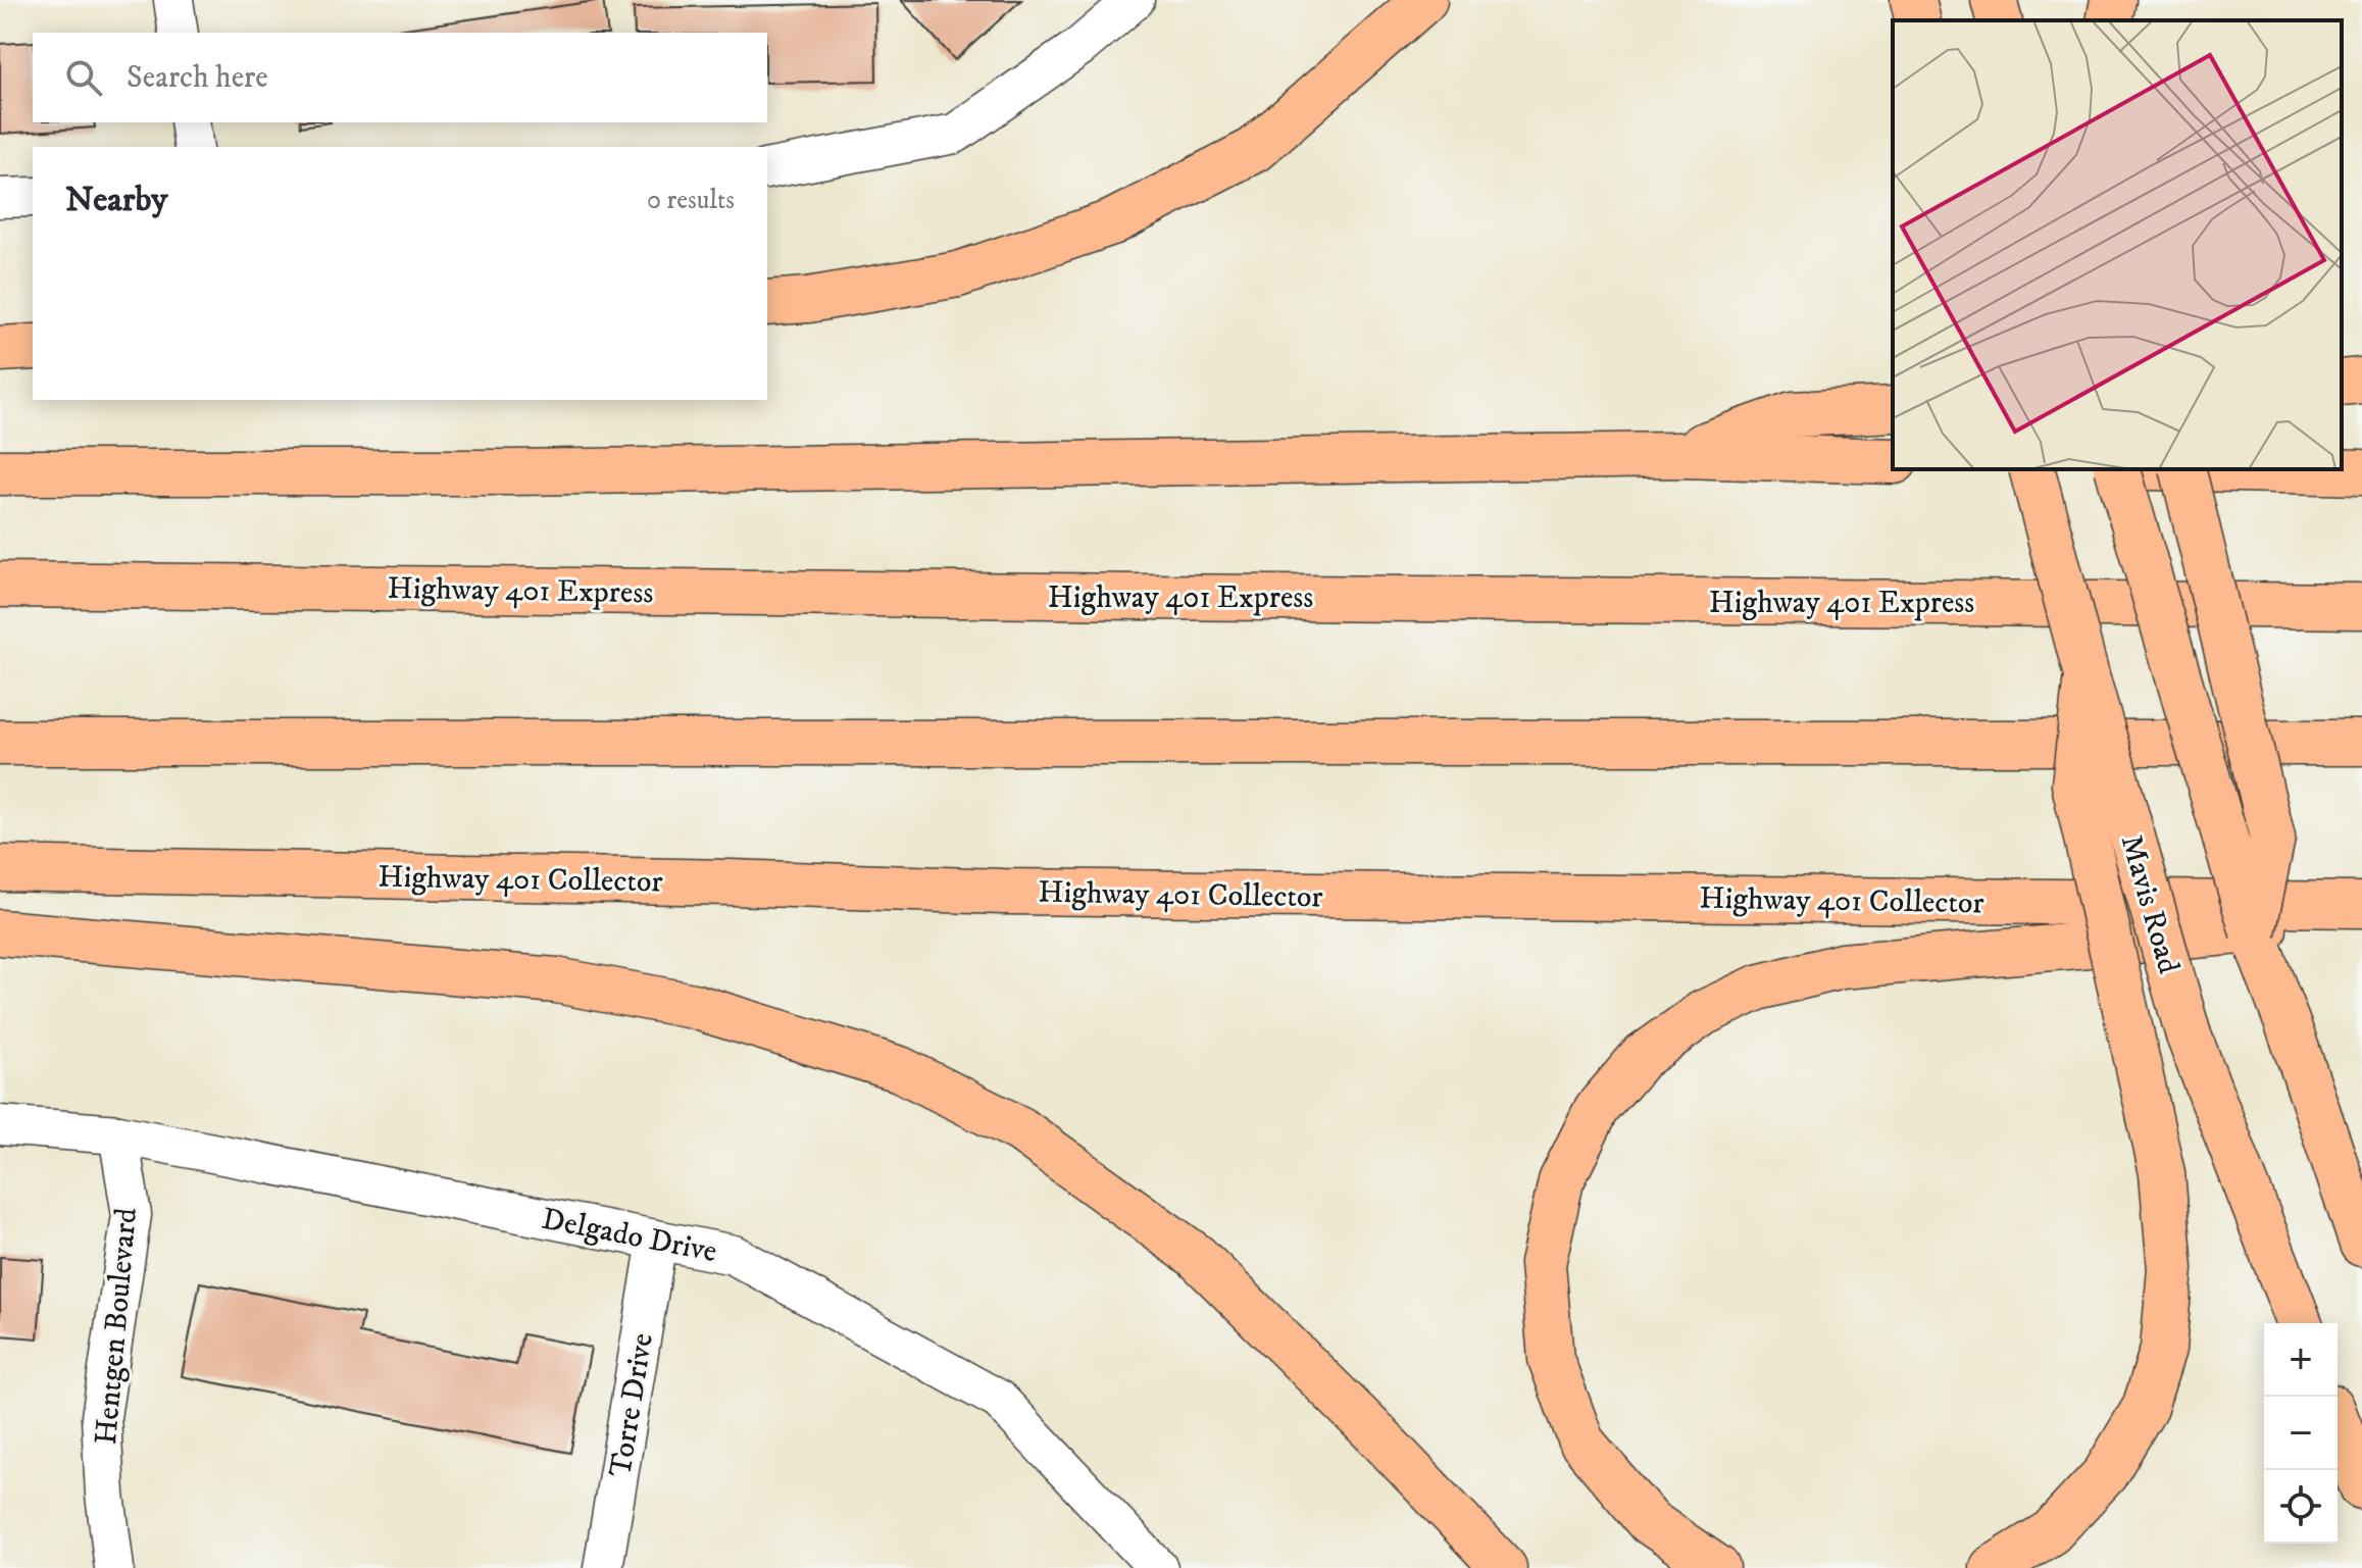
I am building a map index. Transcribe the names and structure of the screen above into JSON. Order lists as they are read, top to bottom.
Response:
{
  "streets": {
    "main road": ["Highway 401 Express", "Highway 401 Collector", "Mavis Road"],
    "street": ["Delgado Drive", "Hentgen Boulevard", "Torre Drive"]
  },
  "crossings": [
    ["Delgado Drive", "Hentgen Boulevard"],
    ["Delgado Drive", "Torre Drive"]
  ],
  "page": {
    "search": "Search here",
    "heading": ["Nearby", "0 results"],
    "map_buttons": ["+", "−"]
  }
}
